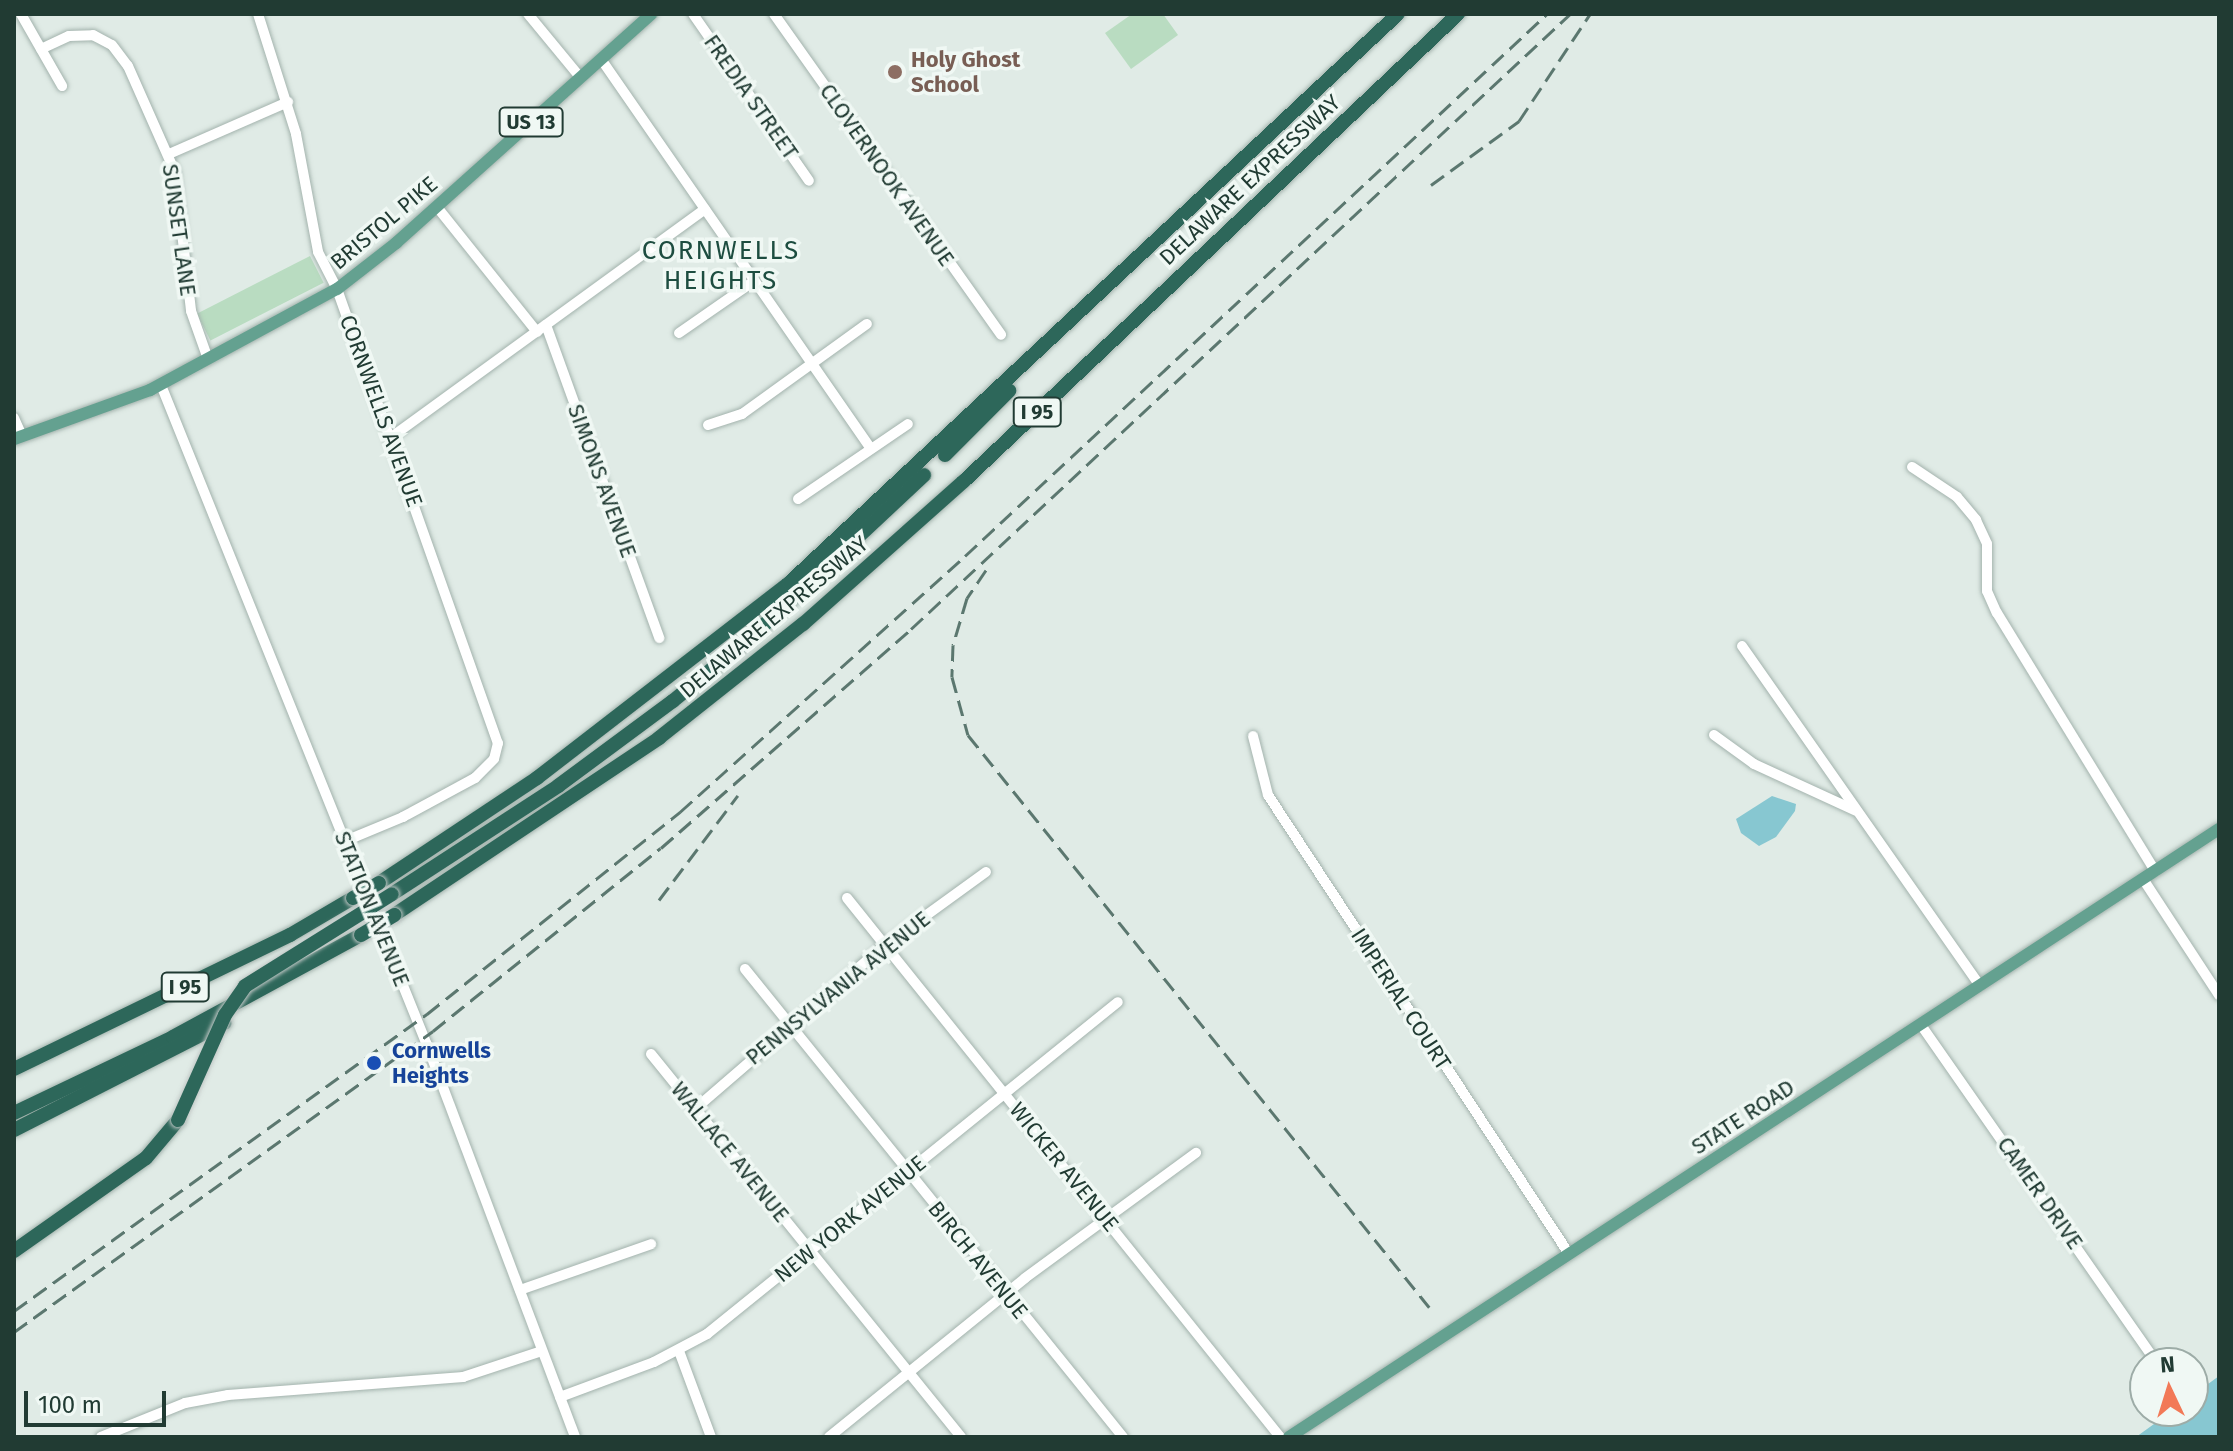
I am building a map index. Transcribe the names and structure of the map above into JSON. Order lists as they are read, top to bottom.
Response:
{
  "streets": {
    "highway": ["DELAWARE EXPRESSWAY", "I 95"],
    "main road": ["US 13", "BRISTOL PIKE", "STATE ROAD"],
    "street": [
      "FREDIA STREET",
      "CLOVERNOOK AVENUE",
      "SUNSET LANE",
      "CORNWELLS AVENUE",
      "SIMONS AVENUE",
      "STATION AVENUE",
      "PENNSYLVANIA AVENUE",
      "IMPERIAL COURT",
      "WALLACE AVENUE",
      "WICKER AVENUE",
      "CAMER DRIVE",
      "NEW YORK AVENUE",
      "BIRCH AVENUE"
    ]
  },
  "crossings": [
    ["BRISTOL PIKE", "SUNSET LANE"],
    ["BRISTOL PIKE", "CORNWELLS AVENUE"],
    ["BRISTOL PIKE", "SIMONS AVENUE"],
    ["BRISTOL PIKE", "STATION AVENUE"],
    ["CORNWELLS AVENUE", "STATION AVENUE"],
    ["STATION AVENUE", "NEW YORK AVENUE"],
    ["PENNSYLVANIA AVENUE", "WALLACE AVENUE"],
    ["PENNSYLVANIA AVENUE", "WICKER AVENUE"],
    ["PENNSYLVANIA AVENUE", "BIRCH AVENUE"],
    ["IMPERIAL COURT", "STATE ROAD"],
    ["STATE ROAD", "CAMER DRIVE"],
    ["WALLACE AVENUE", "NEW YORK AVENUE"],
    ["WICKER AVENUE", "NEW YORK AVENUE"],
    ["NEW YORK AVENUE", "BIRCH AVENUE"]
  ],
  "districts": ["CORNWELLS HEIGHTS"],
  "places": ["Holy Ghost School", "Cornwells Heights"],
  "scale_bar": "100 m",
  "north": "top"
}
